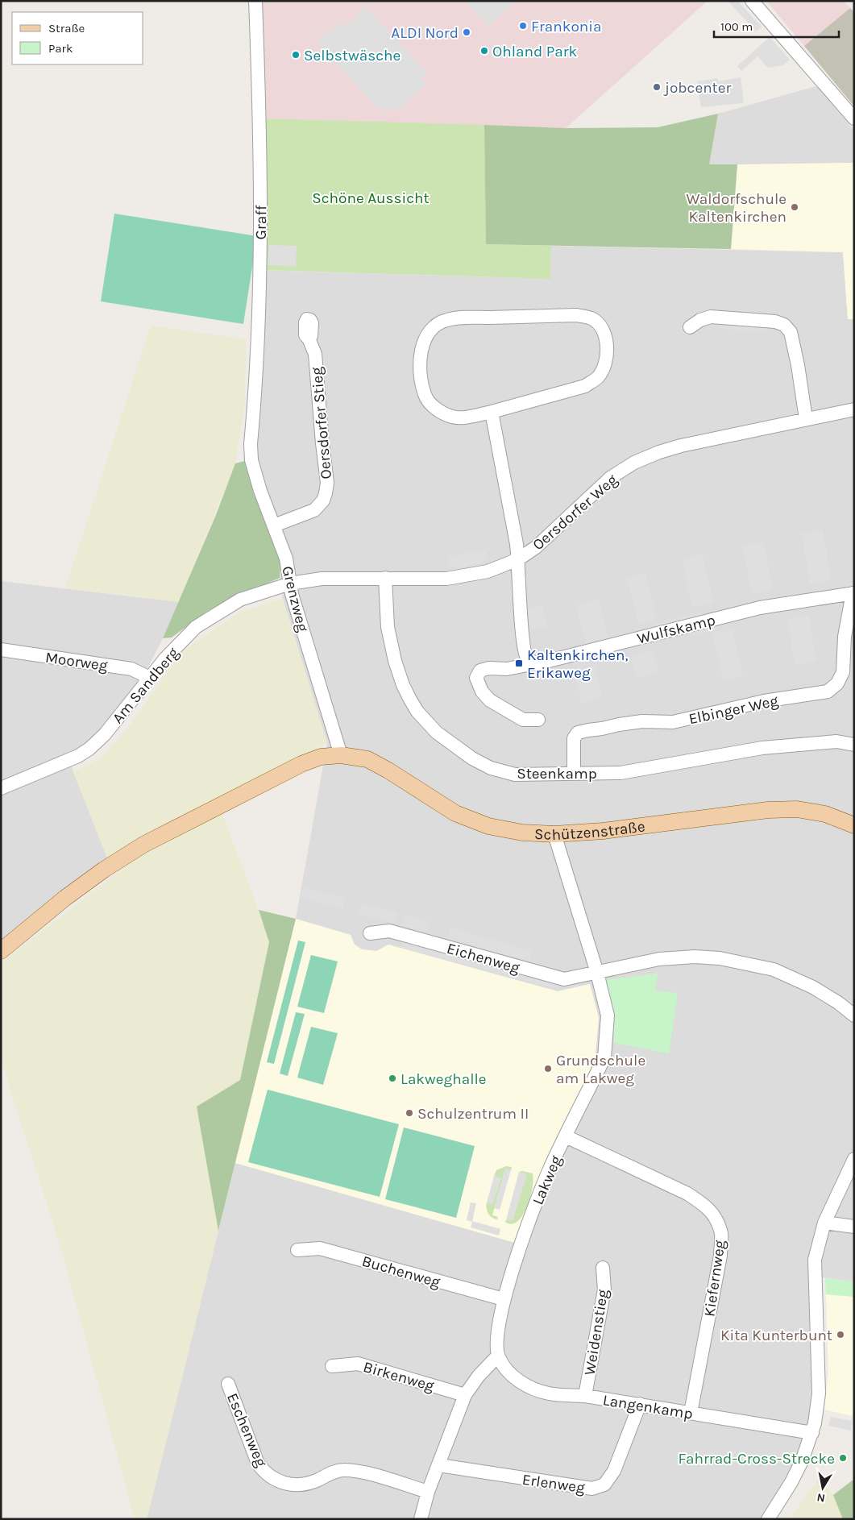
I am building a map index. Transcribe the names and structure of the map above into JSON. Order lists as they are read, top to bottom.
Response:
{
  "streets": {
    "main road": ["Schützenstraße"],
    "street": [
      "Graff",
      "Oersdorfer Stieg",
      "Oersdorfer Weg",
      "Grenzweg",
      "Wulfskamp",
      "Moorweg",
      "Am Sandberg",
      "Elbinger Weg",
      "Steenkamp",
      "Eichenweg",
      "Lakweg",
      "Buchenweg",
      "Kiefernweg",
      "Weidenstieg",
      "Birkenweg",
      "Langenkamp",
      "Eschenweg",
      "Erlenweg"
    ]
  },
  "crossings": [
    ["Graff", "Grenzweg"],
    ["Oersdorfer Stieg", "Grenzweg"],
    ["Oersdorfer Weg", "Grenzweg"],
    ["Oersdorfer Weg", "Am Sandberg"],
    ["Oersdorfer Weg", "Steenkamp"],
    ["Grenzweg", "Am Sandberg"],
    ["Grenzweg", "Schützenstraße"],
    ["Wulfskamp", "Elbinger Weg"],
    ["Moorweg", "Am Sandberg"],
    ["Elbinger Weg", "Steenkamp"],
    ["Schützenstraße", "Lakweg"],
    ["Eichenweg", "Lakweg"],
    ["Lakweg", "Buchenweg"],
    ["Lakweg", "Kiefernweg"],
    ["Lakweg", "Langenkamp"],
    ["Kiefernweg", "Langenkamp"],
    ["Weidenstieg", "Langenkamp"],
    ["Langenkamp", "Erlenweg"]
  ],
  "parks": ["Schöne Aussicht"],
  "places": {
    "other": [
      "Frankonia",
      "ALDI Nord",
      "Ohland Park",
      "Selbstwäsche",
      "jobcenter",
      "Waldorfschule Kaltenkirchen",
      "Grundschule am Lakweg",
      "Lakweghalle",
      "Schulzentrum II",
      "Kita Kunterbunt",
      "Fahrrad-Cross-Strecke"
    ],
    "transit": ["Kaltenkirchen, Erikaweg"]
  },
  "legend": ["Straße", "Park"],
  "scale_bar": "100 m",
  "north": "bottom"
}
